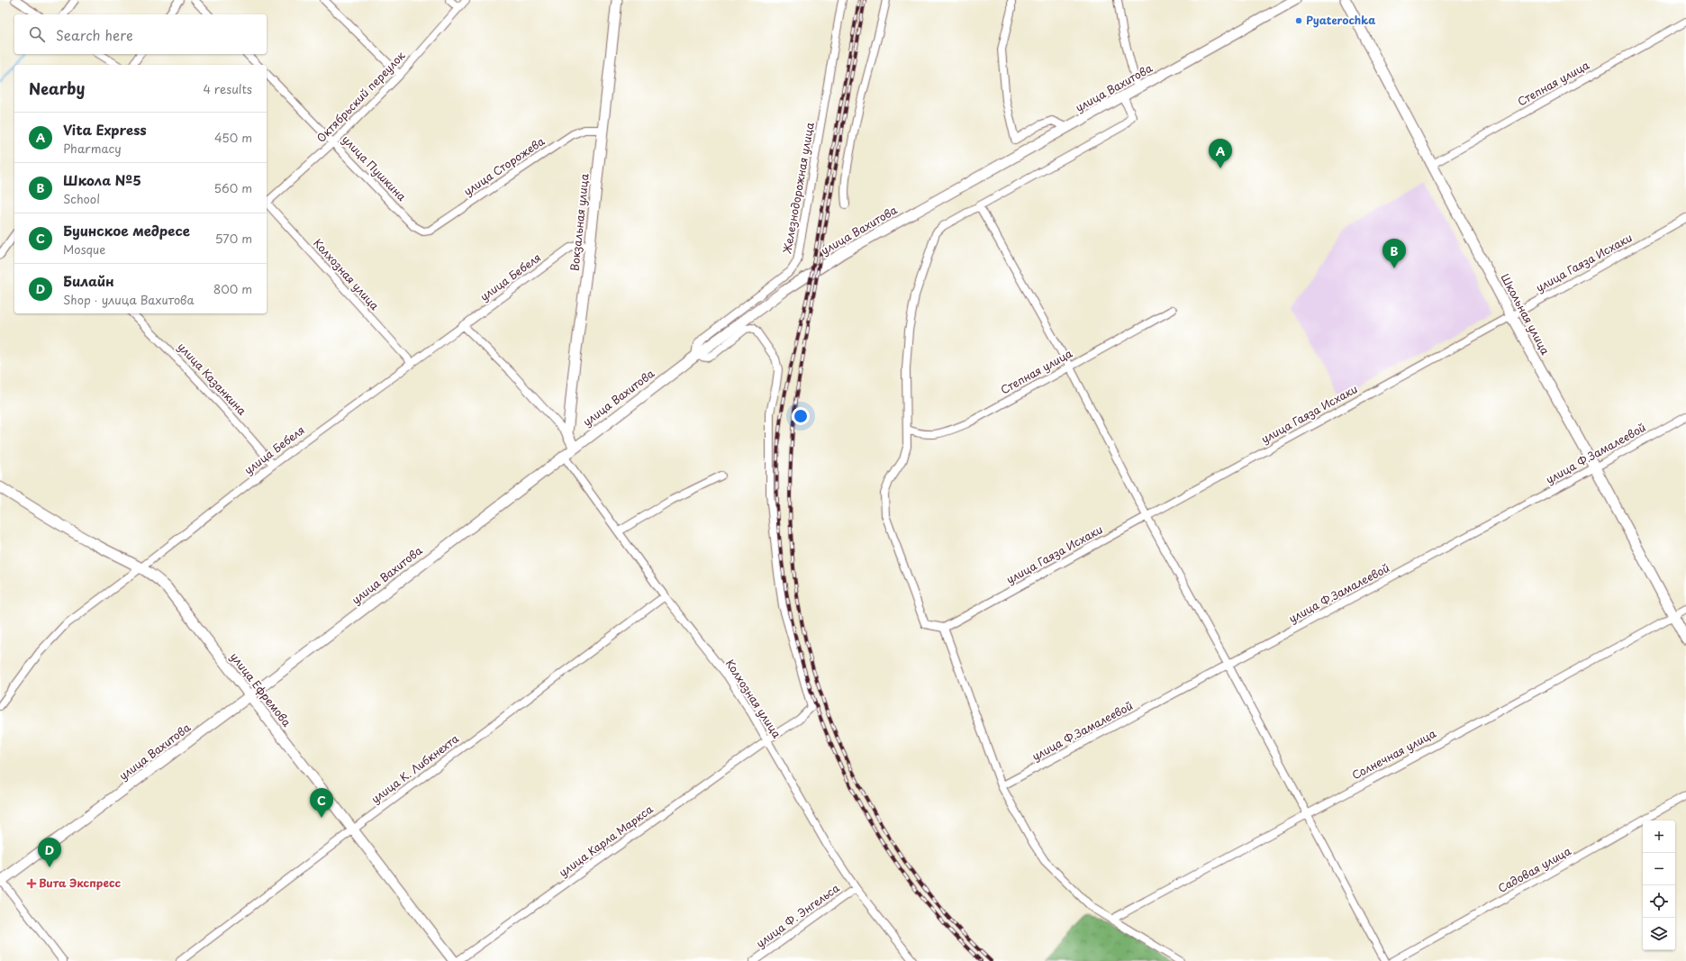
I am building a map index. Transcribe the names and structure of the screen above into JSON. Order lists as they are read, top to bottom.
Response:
{
  "streets": {
    "main road": [
      "улица Вахитова",
      "Вокзальная улица",
      "Школьная улица",
      "улица Ефремова"
    ],
    "street": [
      "Степная улица",
      "Октябрьский переулок",
      "улица Сторожева",
      "улица Пушкина",
      "Железнодорожная улица",
      "улица Гаяза Исхаки",
      "Колхозная улица",
      "улица Бебеля",
      "улица Казанкина",
      "улица Ф.Замалеевой",
      "Солнечная улица",
      "улица К. Либкнехта",
      "улица Карла Маркса",
      "Садовая улица",
      "улица Ф. Энгельса"
    ]
  },
  "crossings": [
    ["Степная улица", "Школьная улица"],
    ["улица Вахитова", "Железнодорожная улица"],
    ["улица Вахитова", "Колхозная улица"],
    ["улица Вахитова", "улица Ефремова"],
    ["улица Вахитова", "улица Карла Маркса"],
    ["Октябрьский переулок", "улица Пушкина"],
    ["улица Сторожева", "улица Пушкина"],
    ["улица Сторожева", "Вокзальная улица"],
    ["Железнодорожная улица", "улица Карла Маркса"],
    ["Вокзальная улица", "улица Бебеля"],
    ["улица Гаяза Исхаки", "Школьная улица"],
    ["Колхозная улица", "улица Бебеля"],
    ["Колхозная улица", "улица К. Либкнехта"],
    ["Колхозная улица", "улица Карла Маркса"],
    ["Колхозная улица", "улица Ф. Энгельса"],
    ["улица Бебеля", "улица Казанкина"],
    ["улица Бебеля", "улица Ефремова"],
    ["Школьная улица", "улица Ф.Замалеевой"],
    ["Школьная улица", "Солнечная улица"],
    ["улица Ефремова", "улица К. Либкнехта"]
  ],
  "places": {
    "other": ["Pyaterochka"],
    "health": ["Вита Экспресс"]
  },
  "page": {
    "search": "Search here",
    "heading": ["Nearby", "4 results"],
    "list": [
      {
        "mark": "A",
        "name": "Vita Express",
        "note": "Pharmacy",
        "value": "450 m"
      },
      {
        "mark": "B",
        "name": "Школа №5",
        "note": "School",
        "value": "560 m"
      },
      {
        "mark": "C",
        "name": "Буинское медресе",
        "note": "Mosque",
        "value": "570 m"
      },
      {
        "mark": "D",
        "name": "Билайн",
        "note": "Shop · улица Вахитова",
        "value": "800 m"
      }
    ],
    "pins": [
      "A",
      "B",
      "C",
      "D"
    ],
    "map_buttons": ["+", "−"]
  }
}
